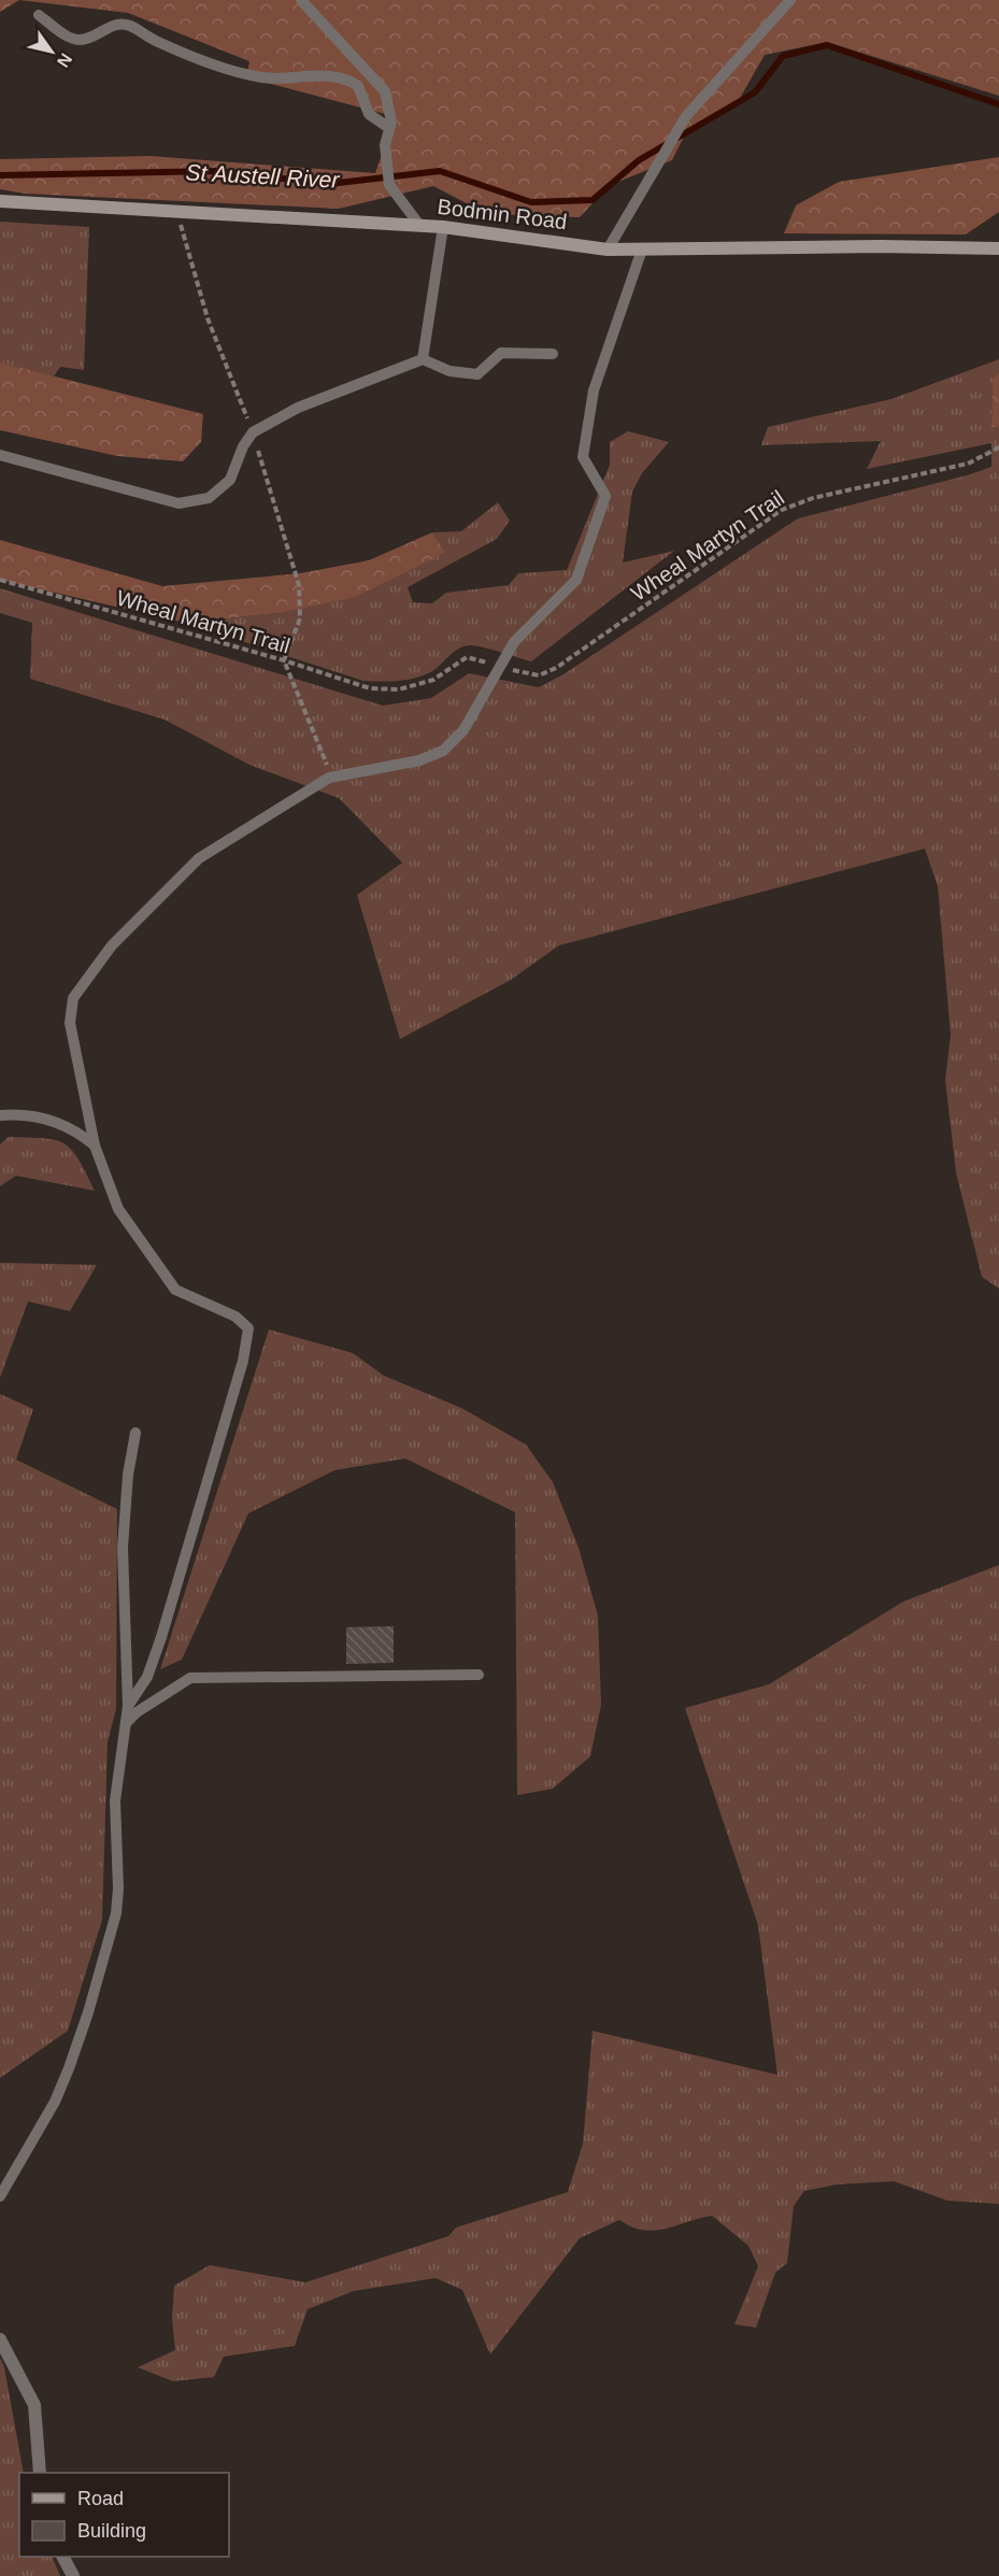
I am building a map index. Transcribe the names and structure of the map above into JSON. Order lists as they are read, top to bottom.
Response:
{
  "streets": {
    "main road": ["Bodmin Road"],
    "path": ["Wheal Martyn Trail"]
  },
  "water": ["St Austell River"],
  "legend": ["Road", "Building"],
  "north": "bottom right"
}
